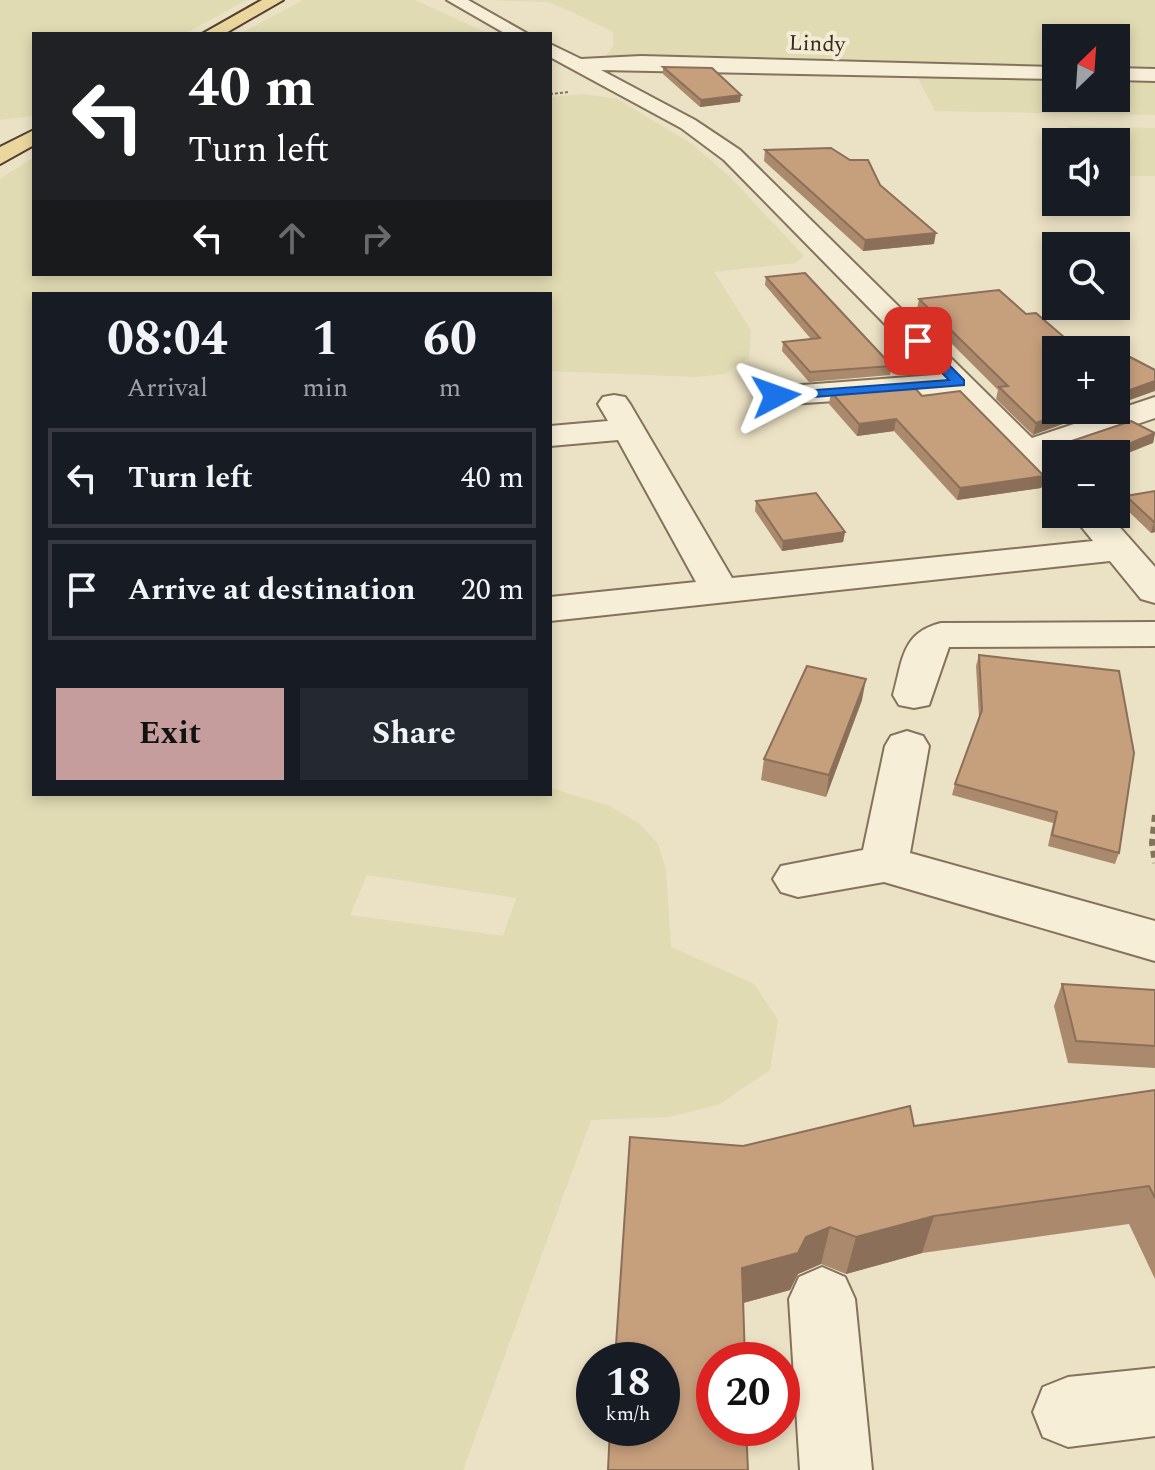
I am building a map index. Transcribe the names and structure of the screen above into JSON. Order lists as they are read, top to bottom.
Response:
{
  "streets": {
    "street": ["Lindy"]
  },
  "north": "top right",
  "page": {
    "map_buttons": ["+", "−"],
    "turn": ["40 m", "Turn left"],
    "eta": [
      "08:04",
      "Arrival",
      "1",
      "min",
      "60",
      "m"
    ],
    "list": [
      {
        "name": "Turn left",
        "value": "40 m"
      },
      {
        "name": "Arrive at destination",
        "value": "20 m"
      }
    ],
    "buttons": ["Exit", "Share"],
    "speed": "18 km/h",
    "limit": "20"
  }
}
